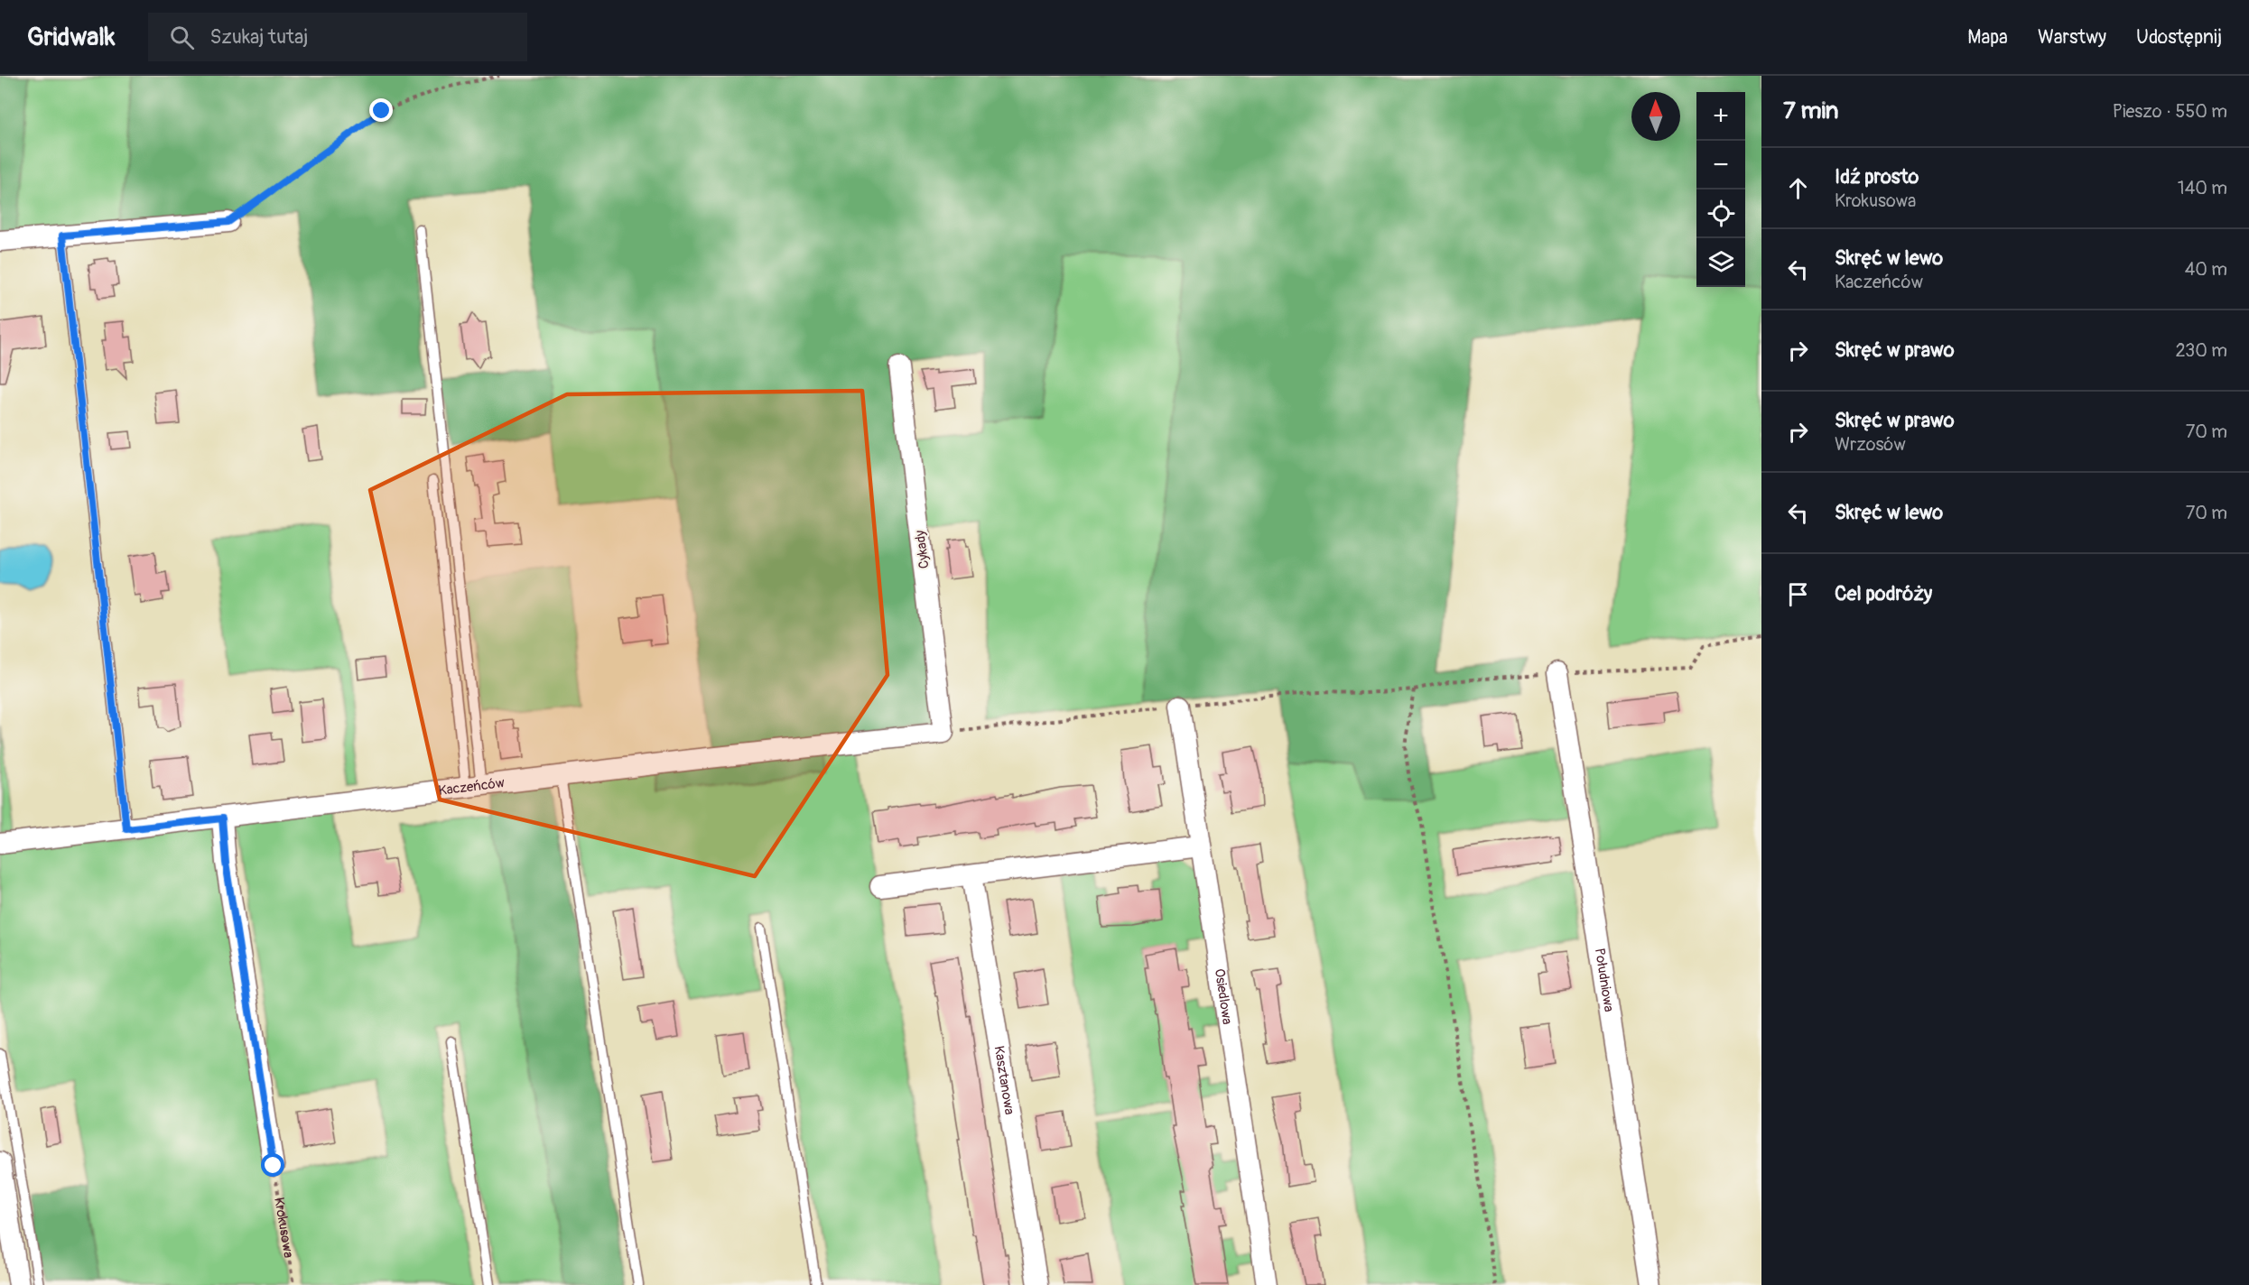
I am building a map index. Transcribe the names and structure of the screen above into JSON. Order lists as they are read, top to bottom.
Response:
{
  "streets": {
    "street": [
      "Cykady",
      "Kaczeńców",
      "Południowa",
      "Osiedlowa",
      "Kasztanowa"
    ],
    "path": ["Krokusowa"]
  },
  "crossings": [
    ["Cykady", "Kaczeńców"]
  ],
  "north": "top",
  "page": {
    "header": "Gridwalk",
    "search": "Szukaj tutaj",
    "nav": ["Mapa", "Warstwy", "Udostępnij"],
    "heading": ["7 min", "Pieszo · 550 m"],
    "map_buttons": ["+", "−"],
    "list": [
      ["Idź prosto", "Krokusowa", "140 m"],
      ["Skręć w lewo", "Kaczeńców", "40 m"],
      ["Skręć w prawo", "230 m"],
      ["Skręć w prawo", "Wrzosów", "70 m"],
      ["Skręć w lewo", "70 m"],
      "Cel podróży"
    ]
  }
}
